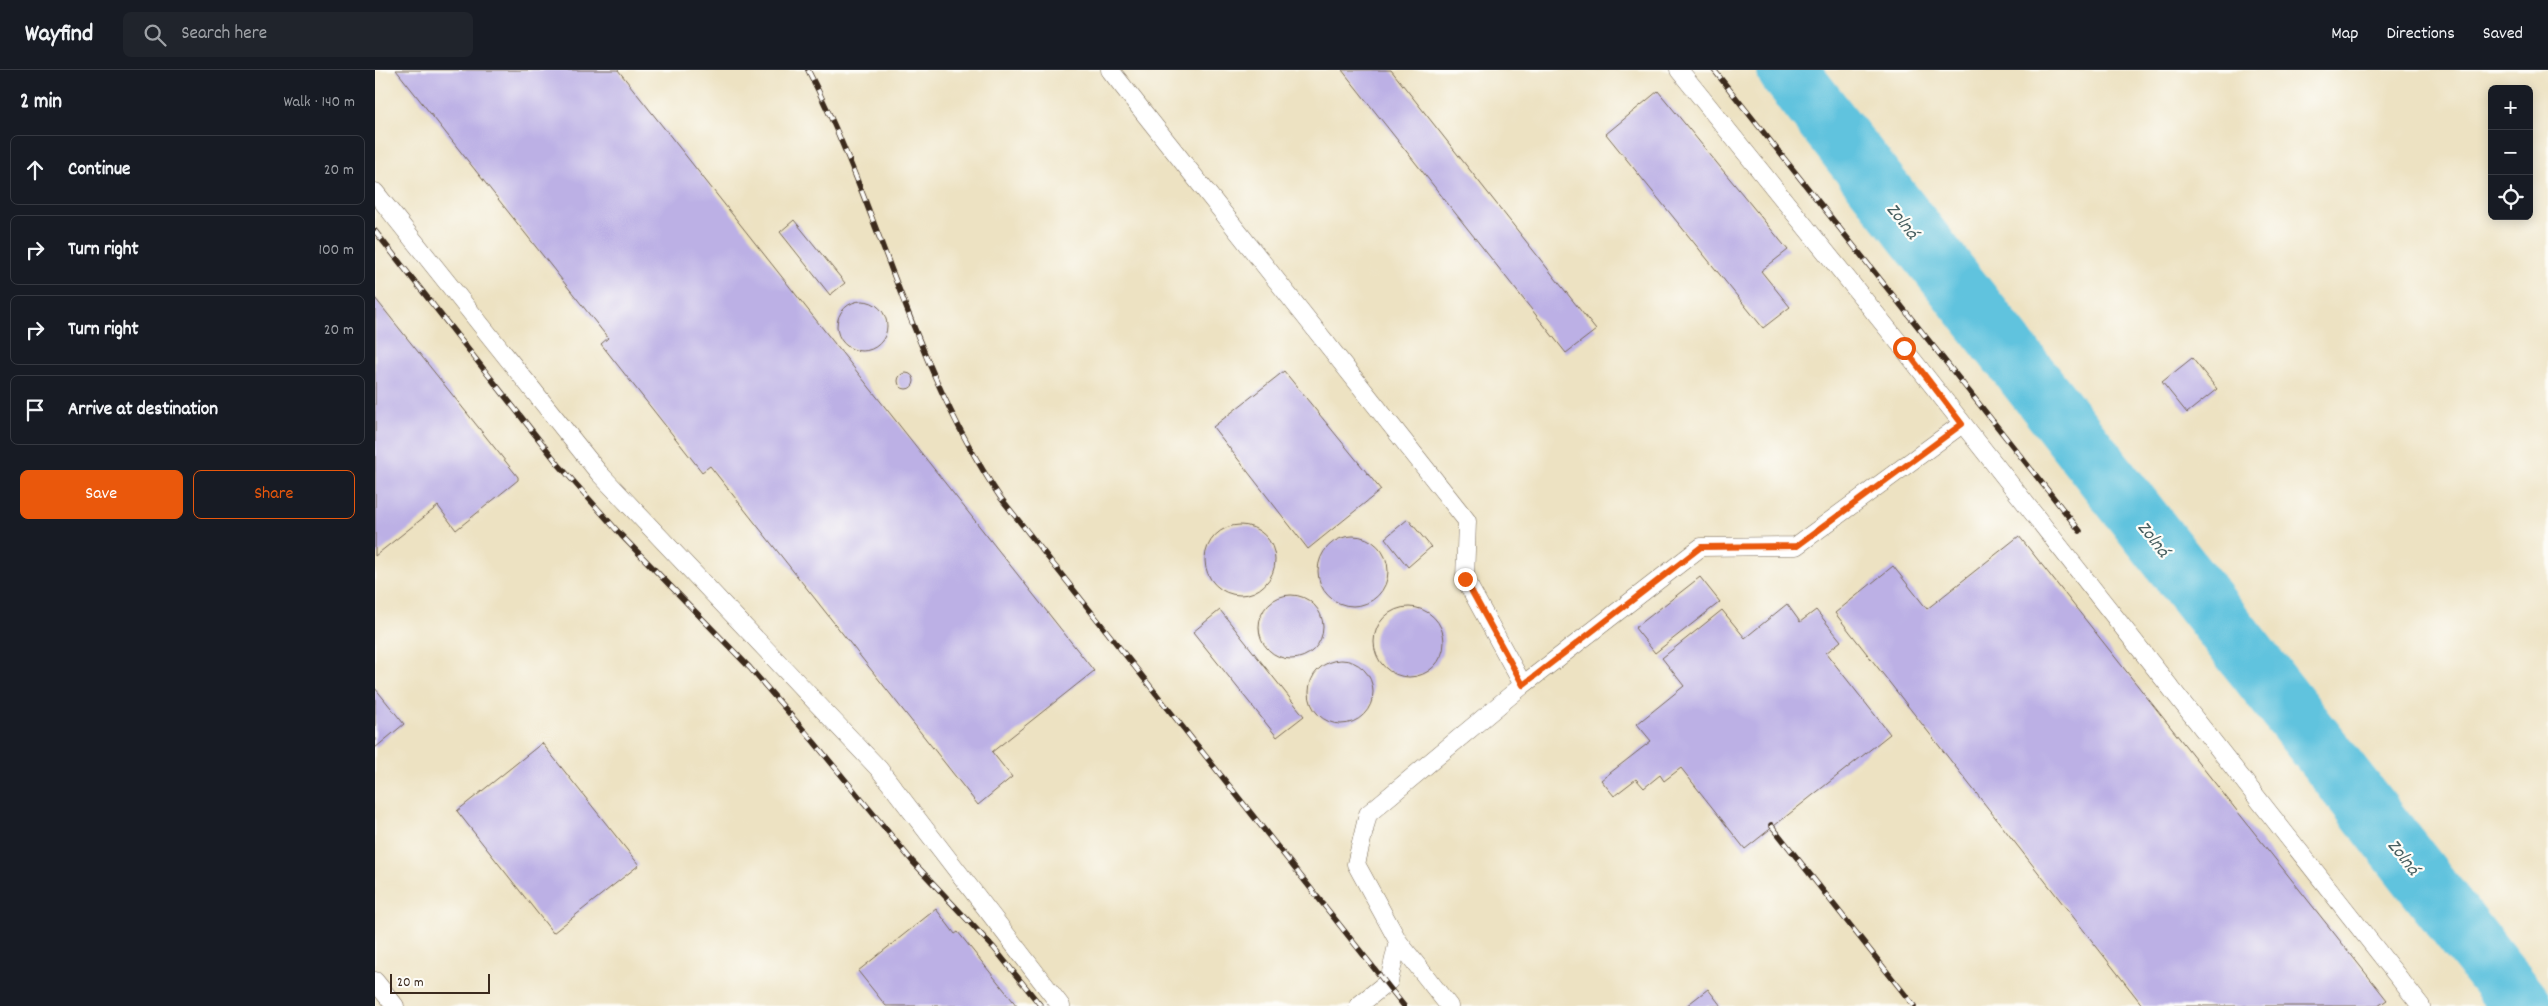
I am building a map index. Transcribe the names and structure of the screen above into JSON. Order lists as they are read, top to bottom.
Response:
{
  "water": ["Zolná"],
  "scale_bar": "20 m",
  "page": {
    "header": "Wayfind",
    "search": "Search here",
    "nav": ["Map", "Directions", "Saved"],
    "heading": ["2 min", "Walk · 140 m"],
    "map_buttons": ["+", "−"],
    "list": [
      ["Continue", "20 m"],
      ["Turn right", "100 m"],
      ["Turn right", "20 m"],
      "Arrive at destination"
    ],
    "buttons": ["Save", "Share"],
    "scale": "20 m"
  }
}
